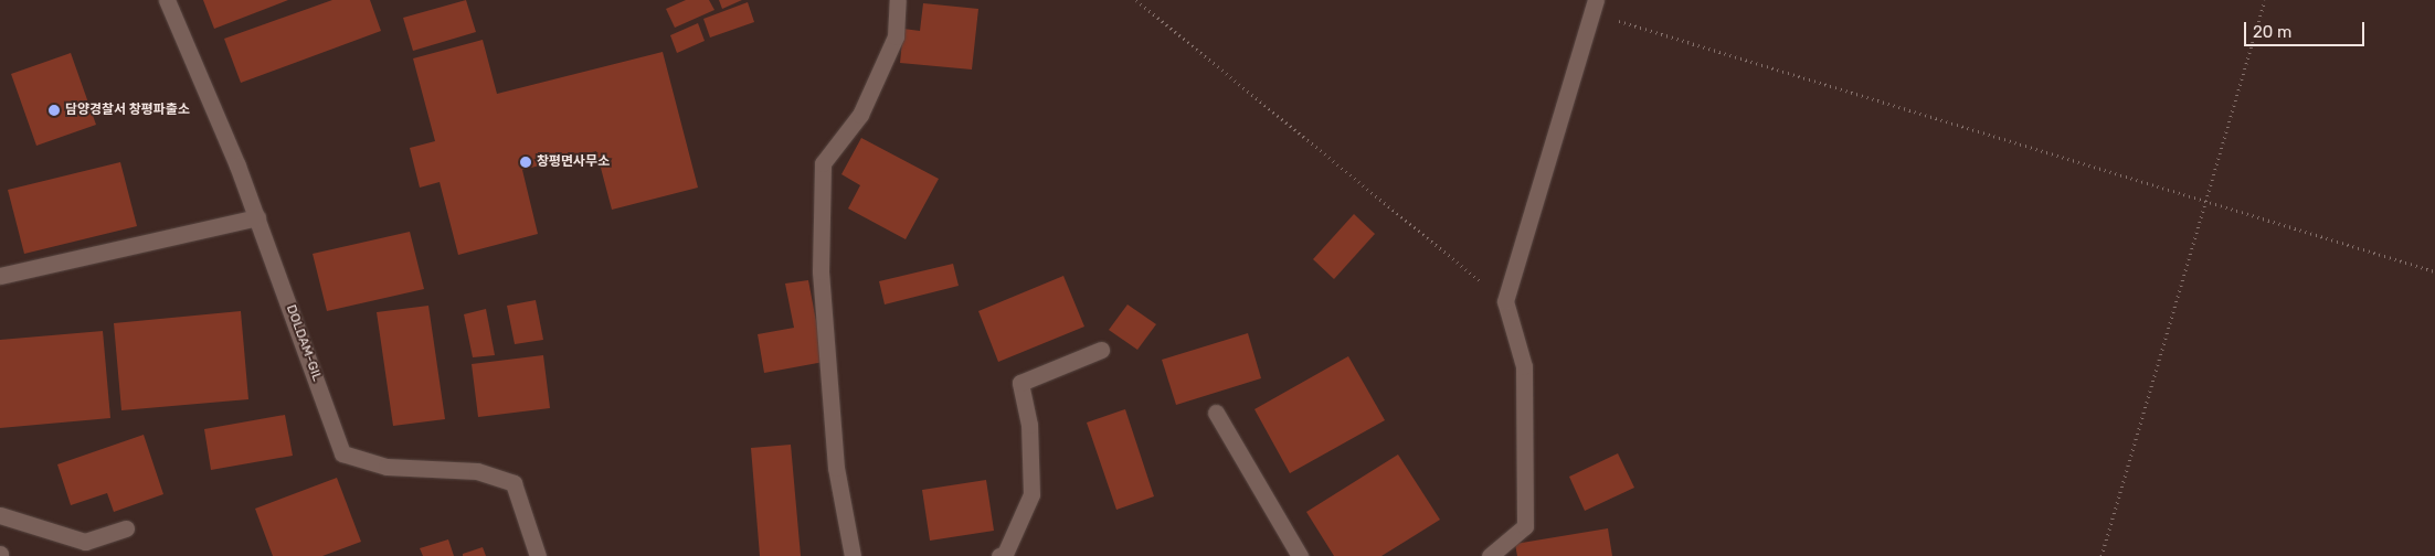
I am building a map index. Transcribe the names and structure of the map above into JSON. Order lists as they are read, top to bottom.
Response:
{
  "streets": {
    "street": ["DOLDAM-GIL"]
  },
  "places": ["담양경찰서 창평파출소", "창평면사무소"],
  "scale_bar": "20 m"
}
